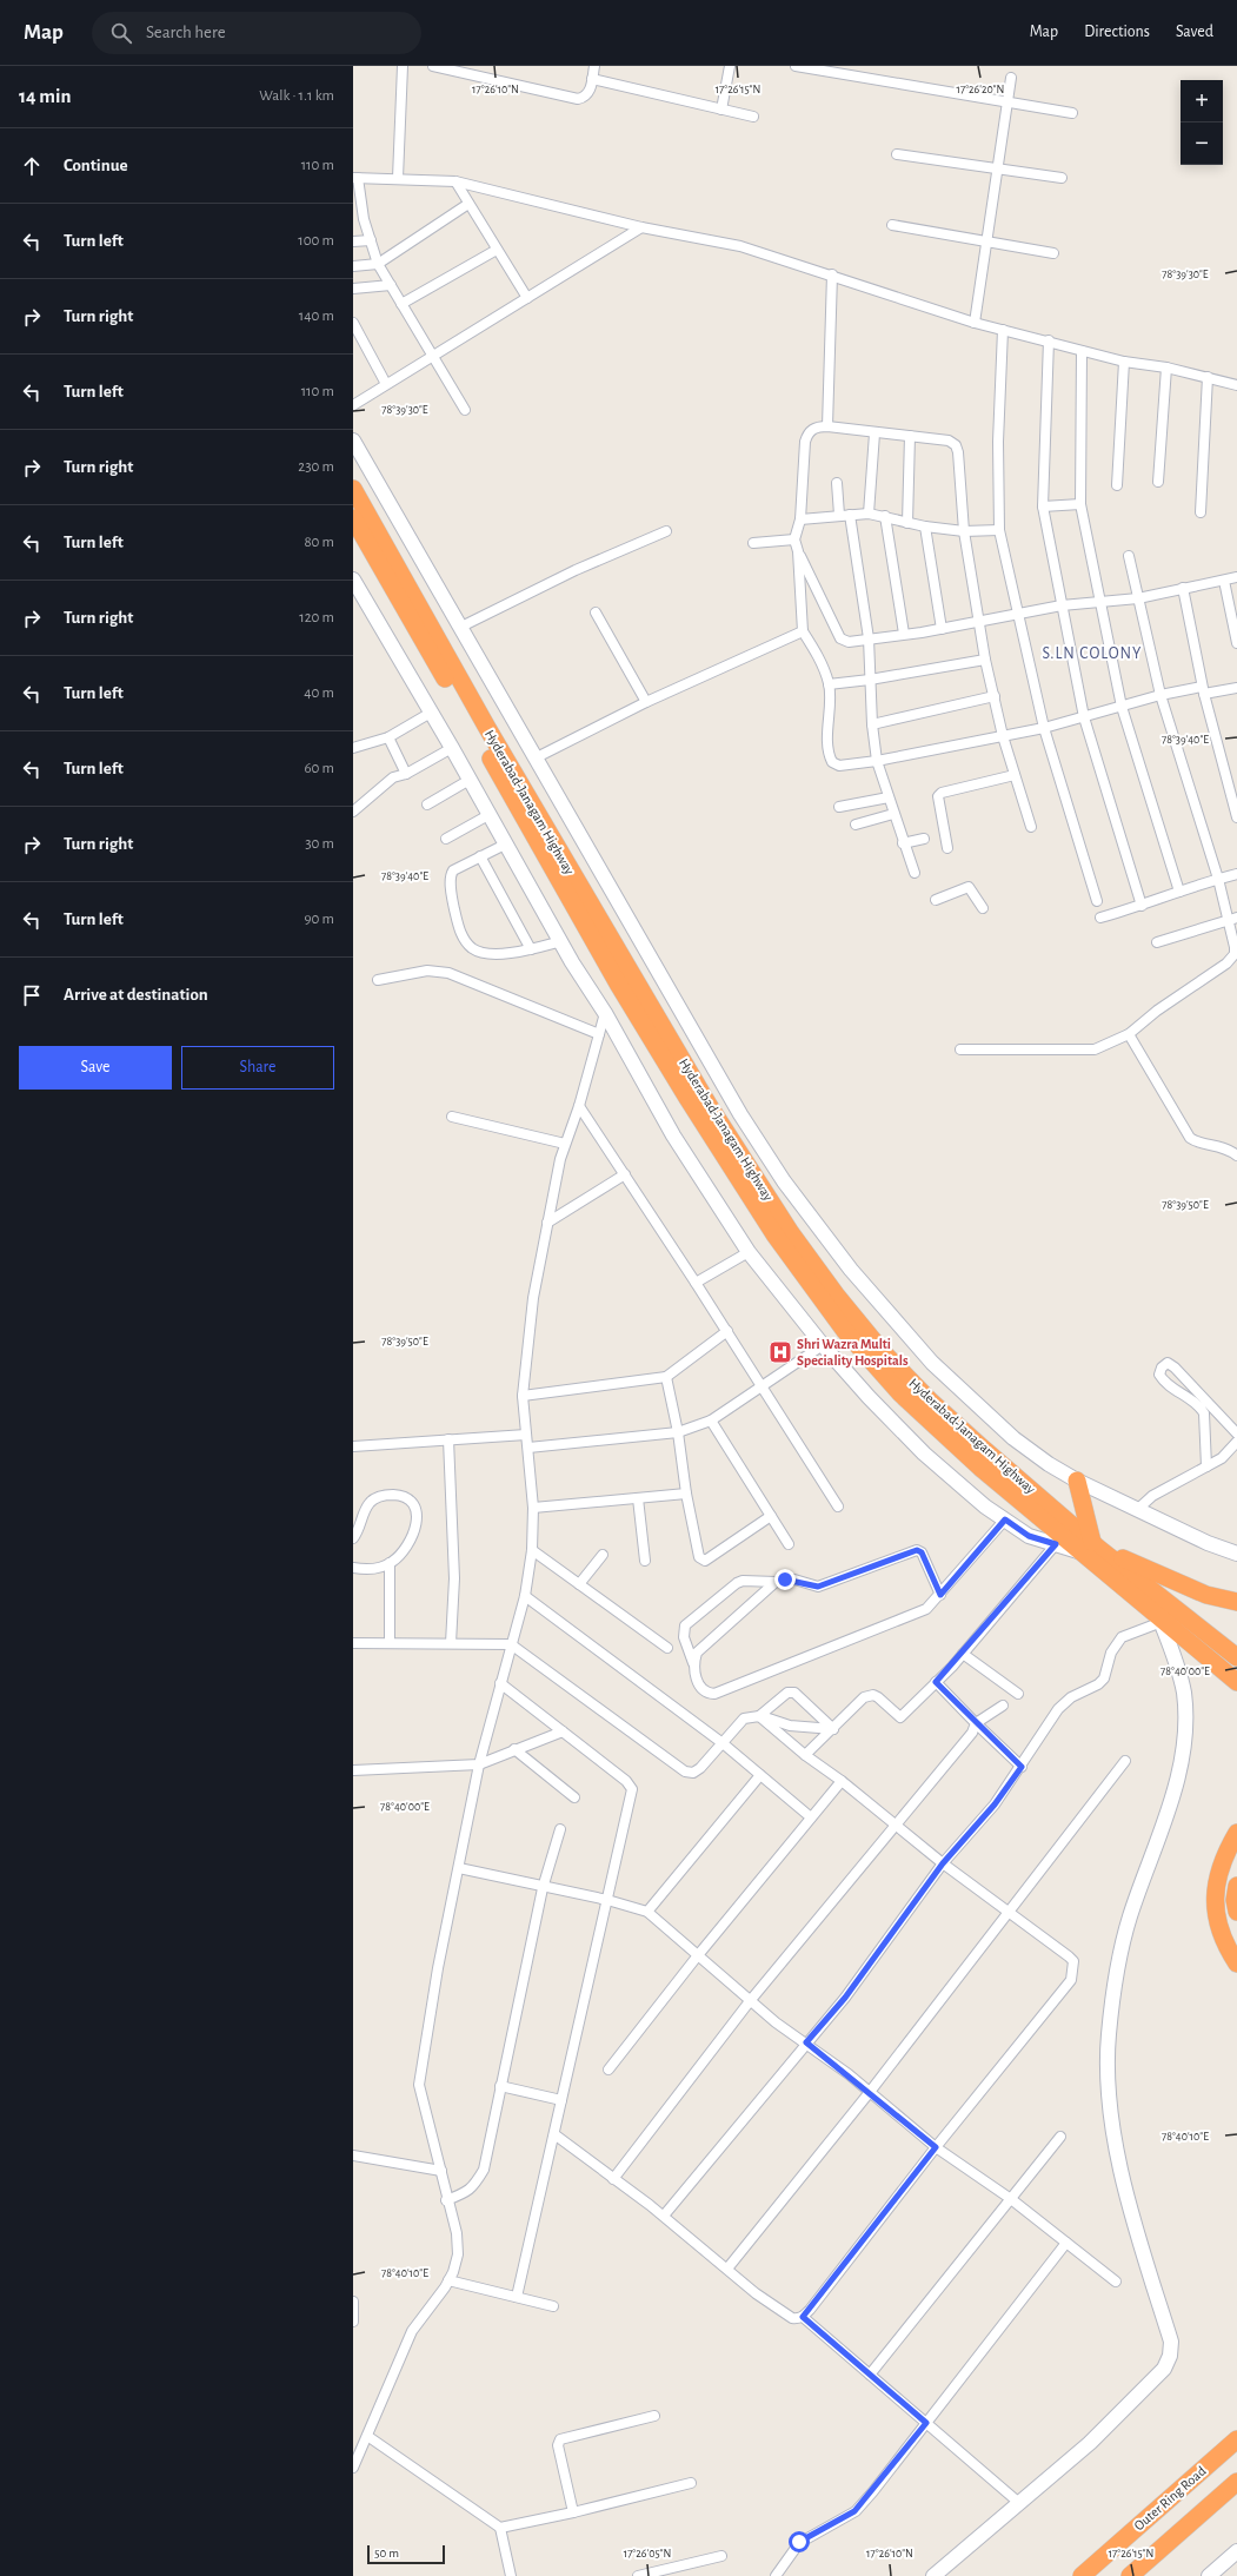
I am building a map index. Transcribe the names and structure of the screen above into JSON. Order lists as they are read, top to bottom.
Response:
{
  "streets": {
    "highway": ["Hyderabad-Janagam Highway", "Outer Ring Road"]
  },
  "districts": ["S.LN COLONY"],
  "places": {
    "hospital": ["Shri Wazra Multi Speciality Hospitals"]
  },
  "scale_bar": "50 m",
  "page": {
    "header": "Map",
    "search": "Search here",
    "nav": ["Map", "Directions", "Saved"],
    "heading": ["14 min", "Walk · 1.1 km"],
    "map_buttons": ["+", "−"],
    "list": [
      ["Continue", "110 m"],
      ["Turn left", "100 m"],
      ["Turn right", "140 m"],
      ["Turn left", "110 m"],
      ["Turn right", "230 m"],
      ["Turn left", "80 m"],
      ["Turn right", "120 m"],
      ["Turn left", "40 m"],
      ["Turn left", "60 m"],
      ["Turn right", "30 m"],
      ["Turn left", "90 m"],
      "Arrive at destination"
    ],
    "buttons": ["Save", "Share"],
    "scale": "50 m"
  },
  "coordinates": [
    "17°26'10\"N",
    "17°26'15\"N",
    "17°26'20\"N",
    "78°39'30\"E",
    "78°39'40\"E",
    "78°39'50\"E",
    "78°40'00\"E",
    "78°40'10\"E",
    "17°26'05\"N"
  ]
}
